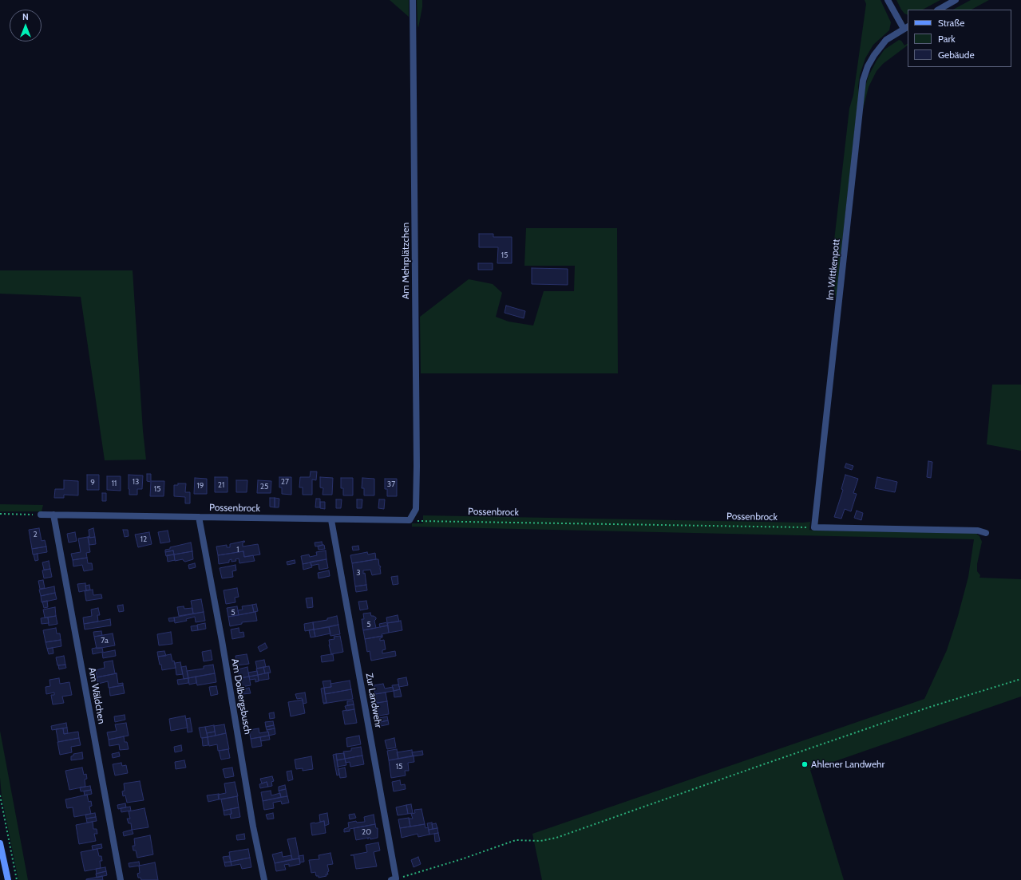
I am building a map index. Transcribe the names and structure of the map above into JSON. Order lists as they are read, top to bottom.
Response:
{
  "streets": {
    "street": [
      "Am Mehrplätzchen",
      "Im Wittkenpott",
      "Possenbrock",
      "Am Wäldchen",
      "Am Dolbergsbusch",
      "Zur Landwehr"
    ]
  },
  "crossings": [
    ["Am Mehrplätzchen", "Possenbrock"],
    ["Im Wittkenpott", "Possenbrock"],
    ["Possenbrock", "Am Wäldchen"],
    ["Possenbrock", "Am Dolbergsbusch"],
    ["Possenbrock", "Zur Landwehr"]
  ],
  "places": ["Ahlener Landwehr"],
  "house_numbers": [
    "15",
    "13",
    "27",
    "9",
    "11",
    "37",
    "21",
    "19",
    "25",
    "15",
    "2",
    "12",
    "1",
    "3",
    "5",
    "5",
    "7a",
    "15",
    "20"
  ],
  "legend": ["Straße", "Park", "Gebäude"],
  "north": "top"
}
